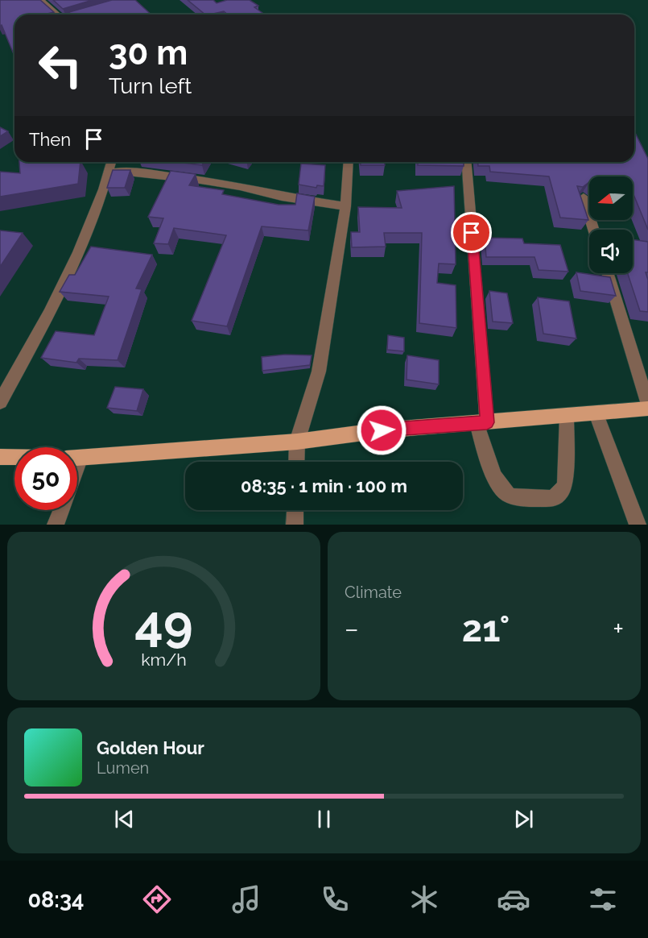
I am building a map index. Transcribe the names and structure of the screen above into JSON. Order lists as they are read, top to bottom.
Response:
{
  "north": "left",
  "page": {
    "turn": ["30 m", "Turn left"],
    "then": "Then",
    "limit": "50",
    "trip": "08:35 · 1 min · 100 m",
    "tile": "Climate",
    "heat": ["−", "21°", "+"],
    "song": ["Golden Hour", "Lumen"],
    "tabs": "08:34",
    "gauge": ["49", "km/h"]
  }
}
